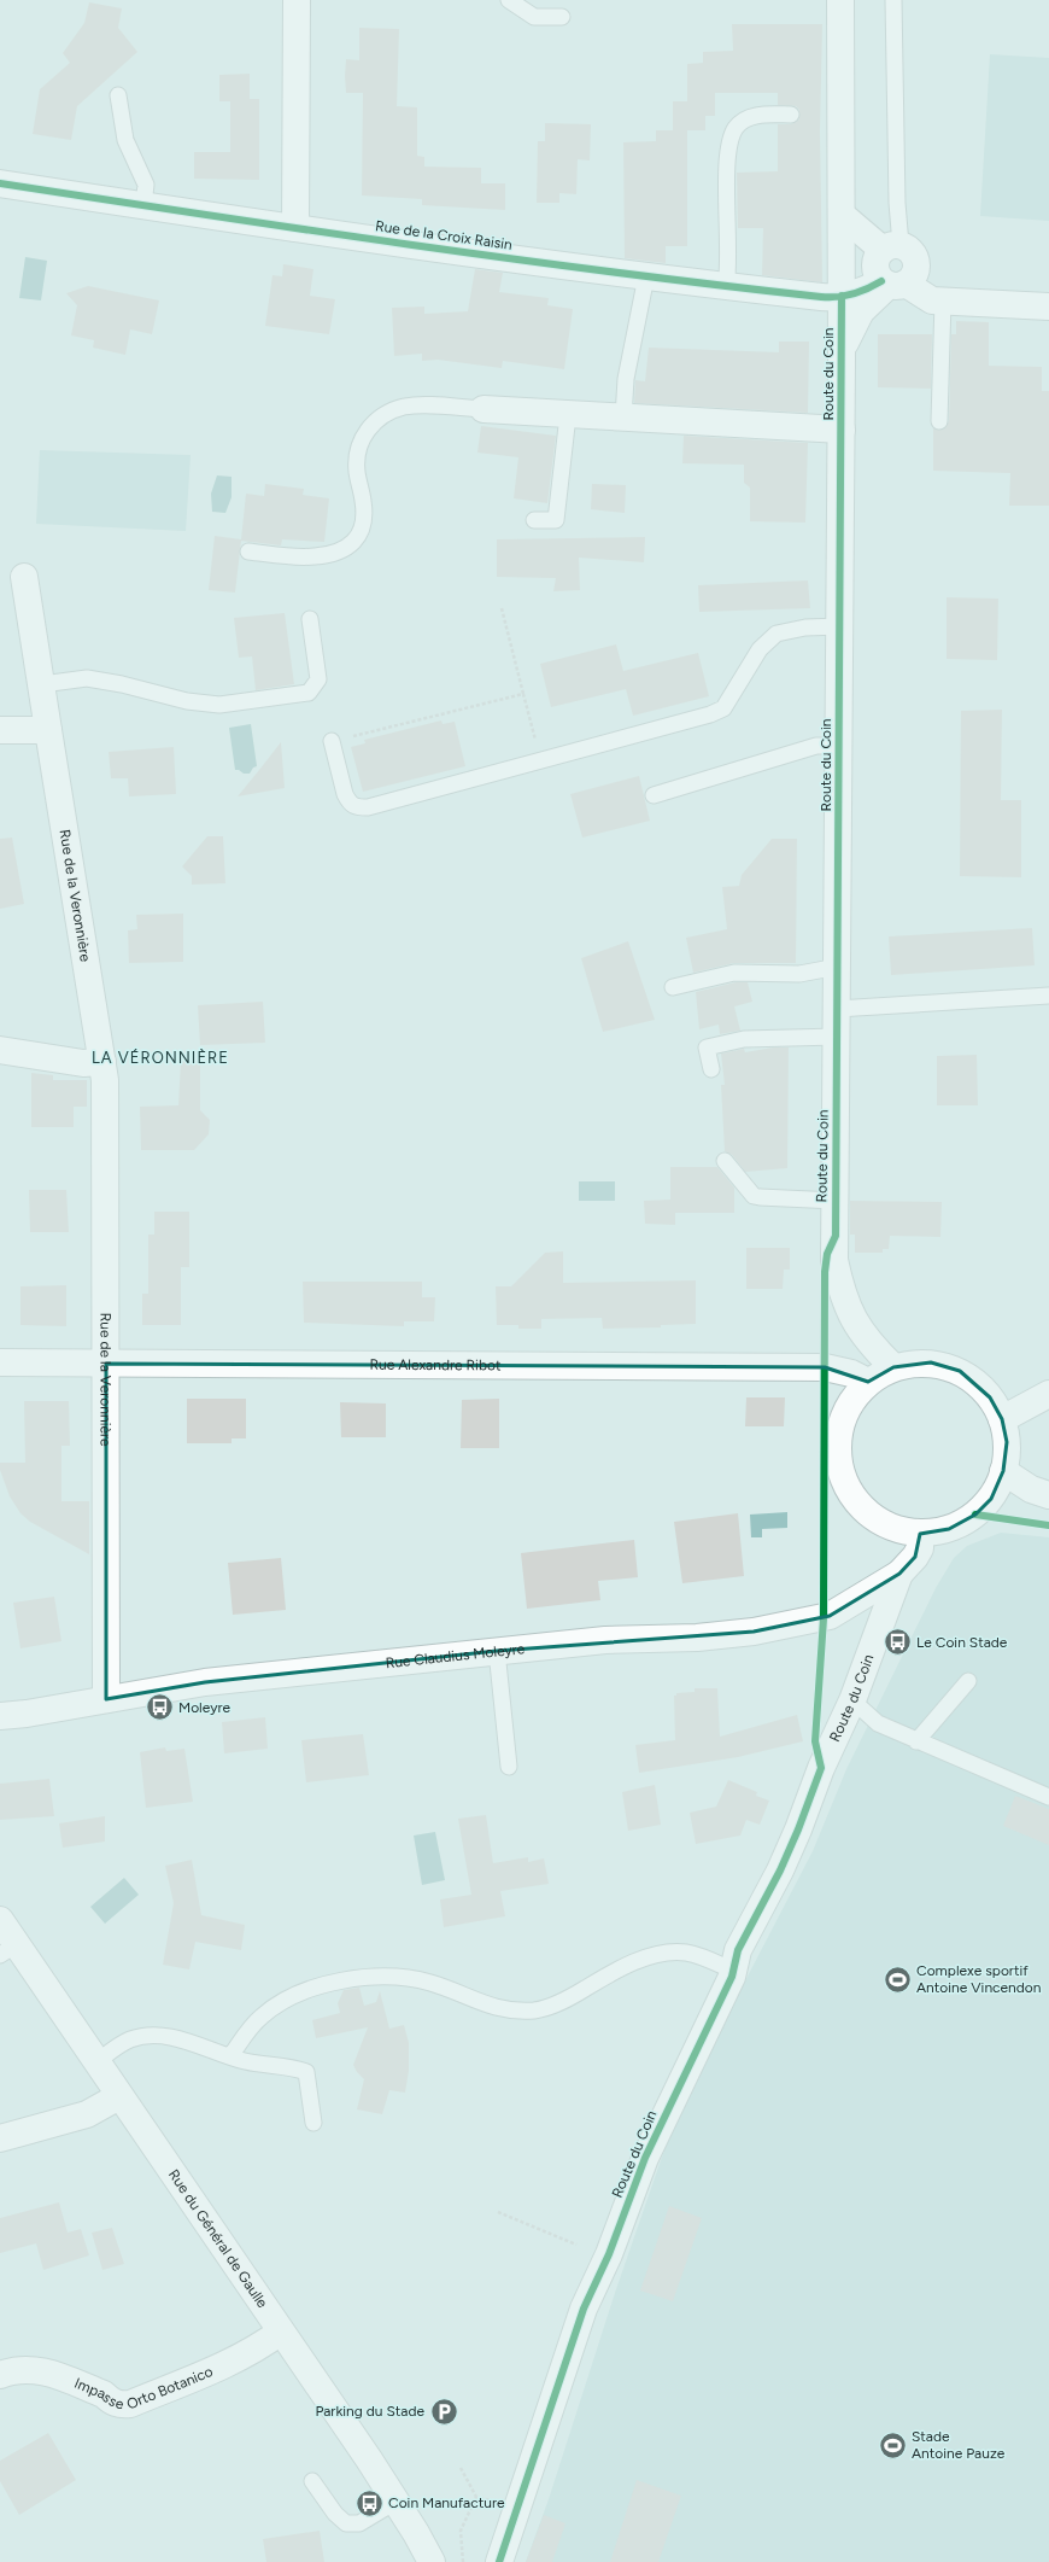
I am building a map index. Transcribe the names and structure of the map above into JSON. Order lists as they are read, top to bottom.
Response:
{
  "streets": {
    "street": [
      "Rue de la Croix Raisin",
      "Route du Coin",
      "Rue de la Veronnière",
      "Rue Alexandre Ribot",
      "Rue Claudius Moleyre",
      "Rue du Général de Gaulle",
      "Impasse Orto Botanico"
    ]
  },
  "crossings": [
    ["Rue de la Croix Raisin", "Route du Coin"],
    ["Route du Coin", "Rue Alexandre Ribot"],
    ["Route du Coin", "Rue Claudius Moleyre"],
    ["Rue de la Veronnière", "Rue Alexandre Ribot"],
    ["Rue de la Veronnière", "Rue Claudius Moleyre"],
    ["Rue du Général de Gaulle", "Impasse Orto Botanico"]
  ],
  "districts": ["LA VÉRONNIÈRE"],
  "places": {
    "bus stop": ["Le Coin Stade", "Moleyre", "Coin Manufacture"],
    "sports": ["Complexe sportif Antoine Vincendon", "Stade Antoine Pauze"],
    "parking": ["Parking du Stade"]
  }
}
